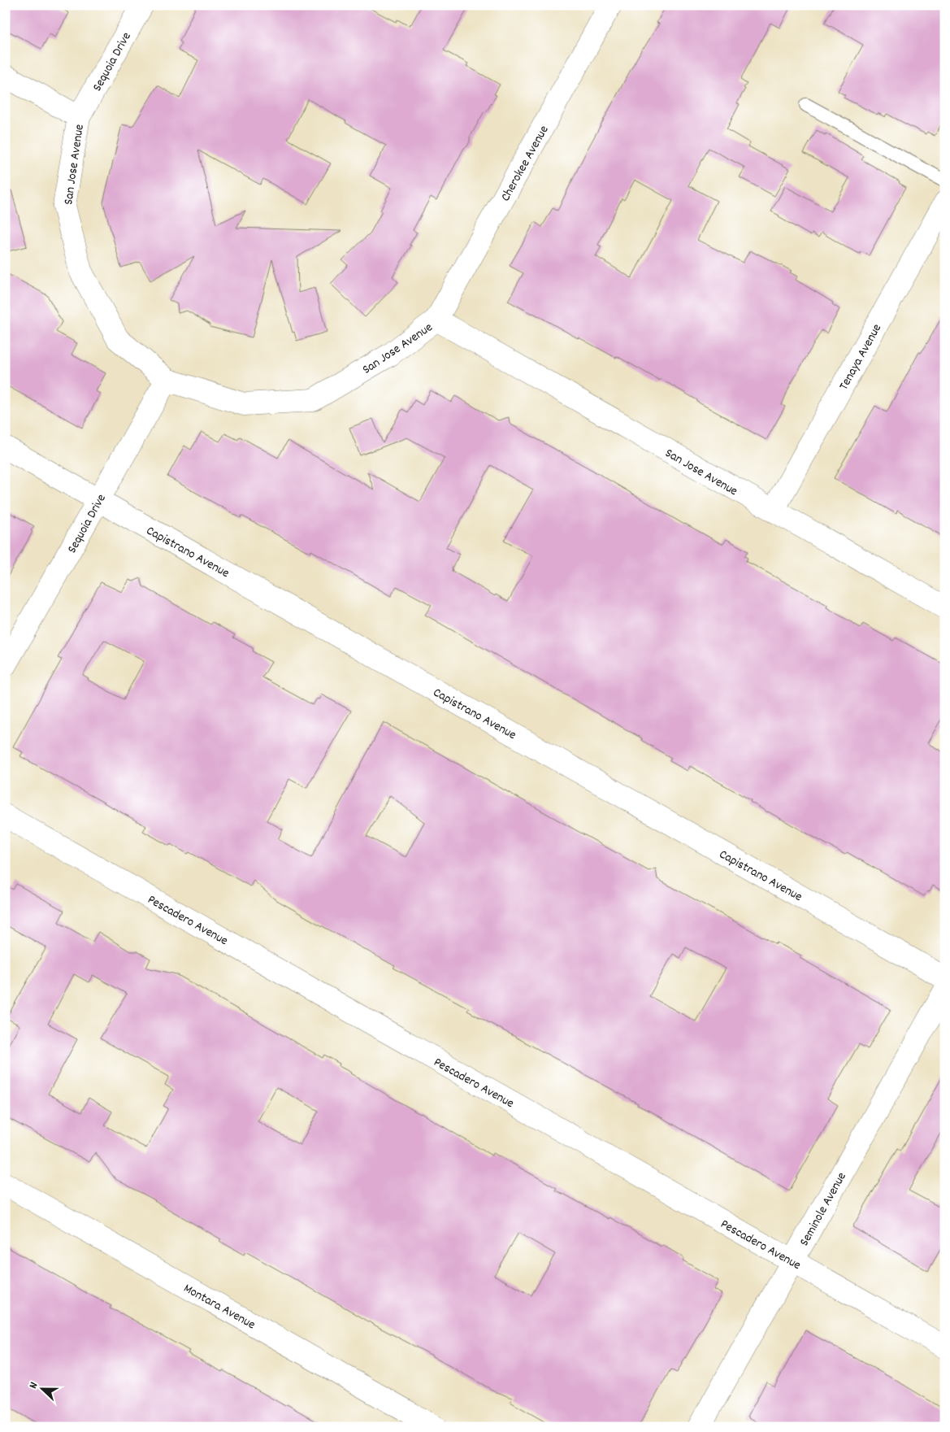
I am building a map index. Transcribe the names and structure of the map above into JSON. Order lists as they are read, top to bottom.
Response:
{
  "streets": {
    "street": [
      "Sequoia Drive",
      "Cherokee Avenue",
      "San Jose Avenue",
      "Tenaya Avenue",
      "Capistrano Avenue",
      "Pescadero Avenue",
      "Seminole Avenue",
      "Montara Avenue"
    ]
  },
  "crossings": [
    ["Sequoia Drive", "San Jose Avenue"],
    ["Sequoia Drive", "Capistrano Avenue"],
    ["Cherokee Avenue", "San Jose Avenue"],
    ["San Jose Avenue", "Tenaya Avenue"],
    ["Pescadero Avenue", "Seminole Avenue"]
  ],
  "north": "left"
}
